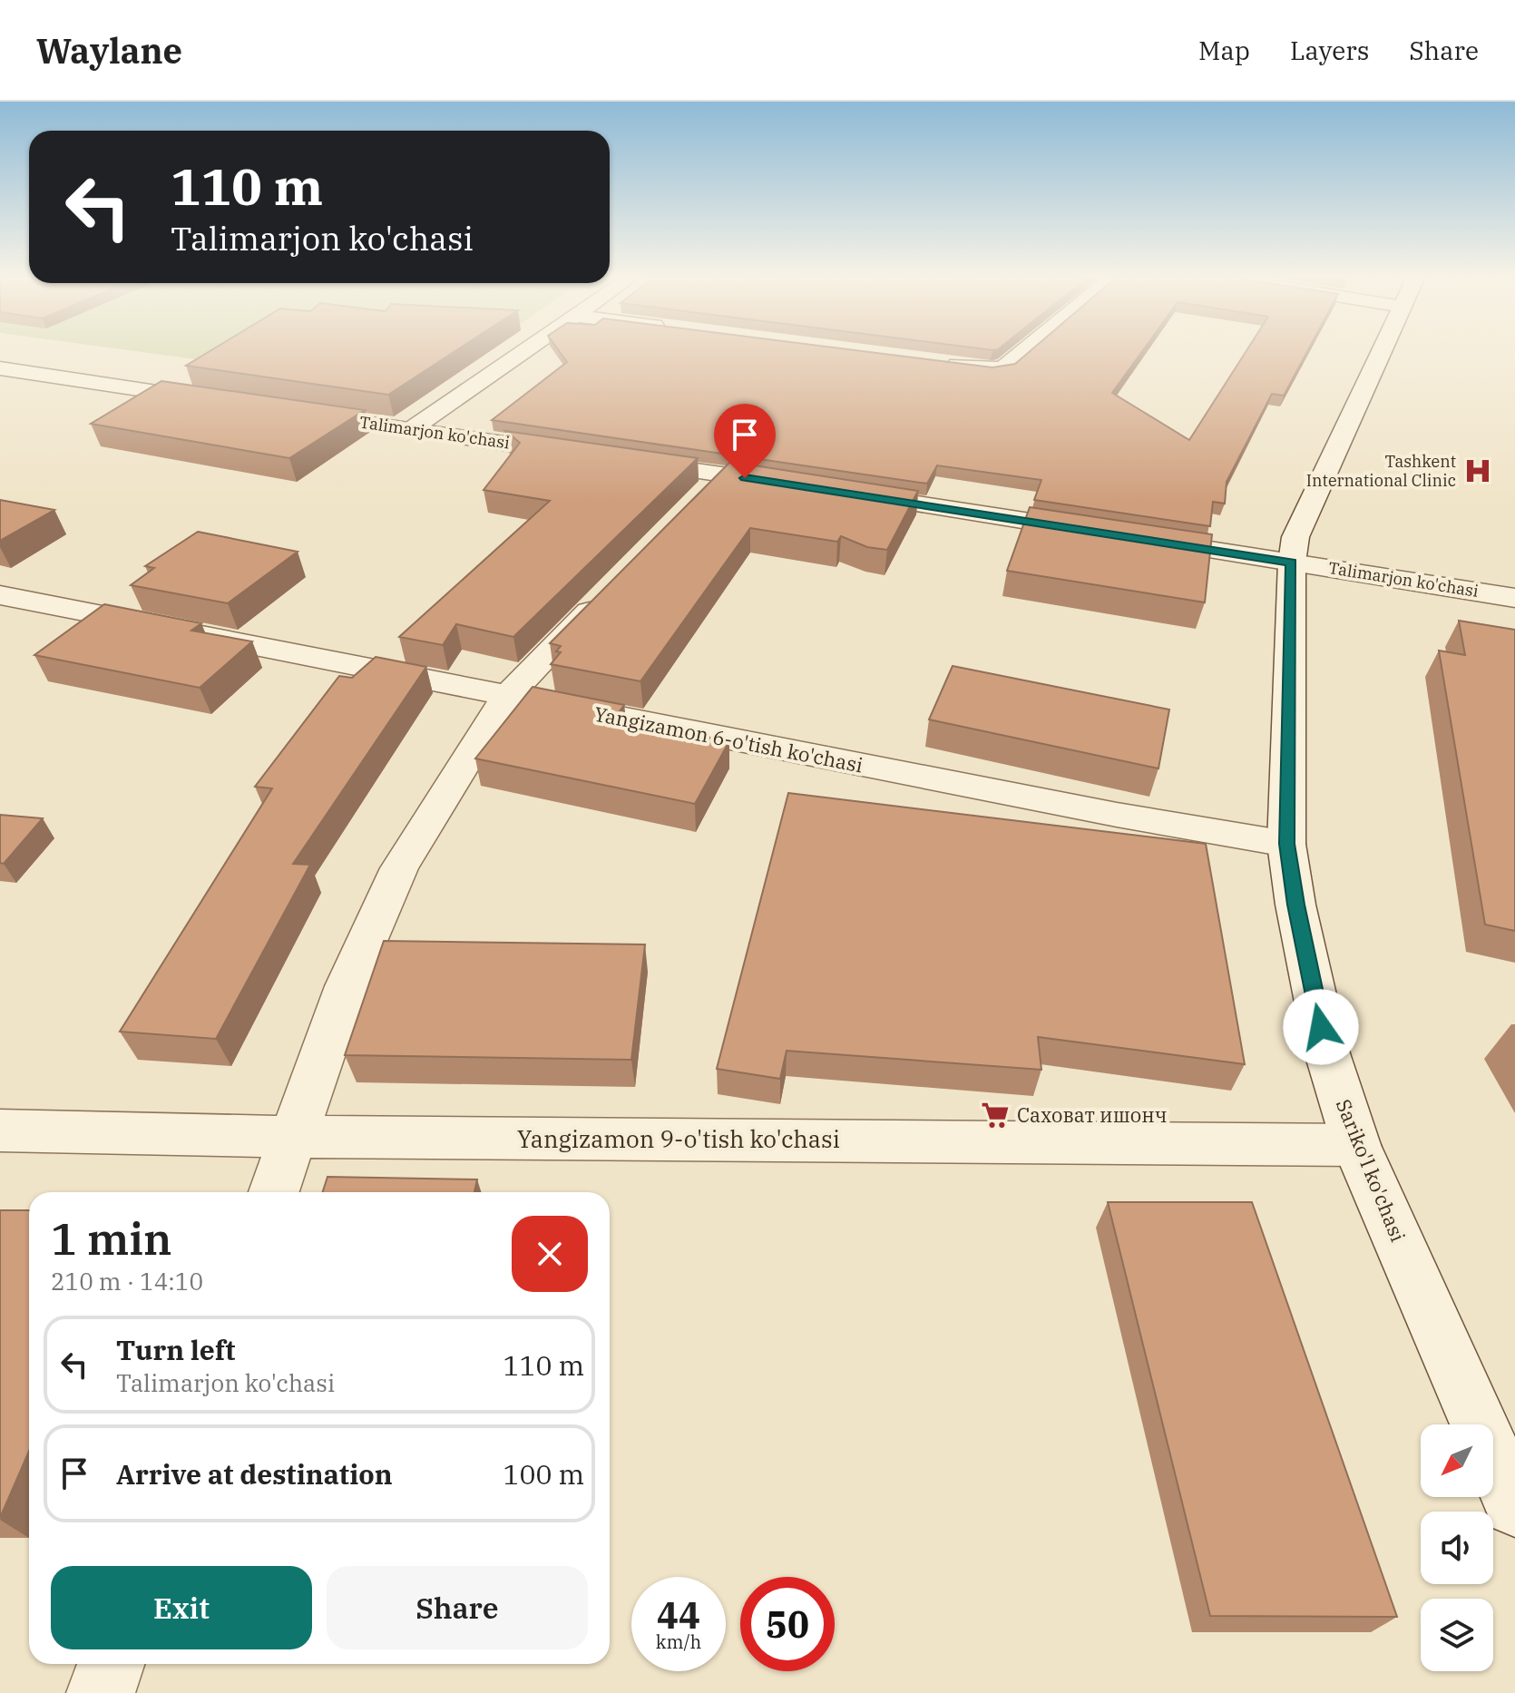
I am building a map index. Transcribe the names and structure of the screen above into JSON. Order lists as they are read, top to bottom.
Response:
{
  "streets": {
    "street": [
      "Talimarjon ko'chasi",
      "Yangizamon 6-o'tish ko'chasi",
      "Yangizamon 9-o'tish ko'chasi",
      "Sariko'l ko'chasi"
    ]
  },
  "crossings": [
    ["Talimarjon ko'chasi", "Sariko'l ko'chasi"],
    ["Yangizamon 6-o'tish ko'chasi", "Sariko'l ko'chasi"],
    ["Yangizamon 9-o'tish ko'chasi", "Sariko'l ko'chasi"]
  ],
  "places": {
    "hospital": ["Tashkent International Clinic"],
    "supermarket": ["Саховат ишонч"]
  },
  "north": "bottom left",
  "page": {
    "header": "Waylane",
    "nav": ["Map", "Layers", "Share"],
    "turn": ["110 m", "Talimarjon ko'chasi"],
    "heading": ["1 min", "210 m · 14:10"],
    "list": [
      {
        "name": "Turn left",
        "note": "Talimarjon ko'chasi",
        "value": "110 m"
      },
      {
        "name": "Arrive at destination",
        "value": "100 m"
      }
    ],
    "buttons": ["Exit", "Share"],
    "speed": "44 km/h",
    "limit": "50"
  }
}
